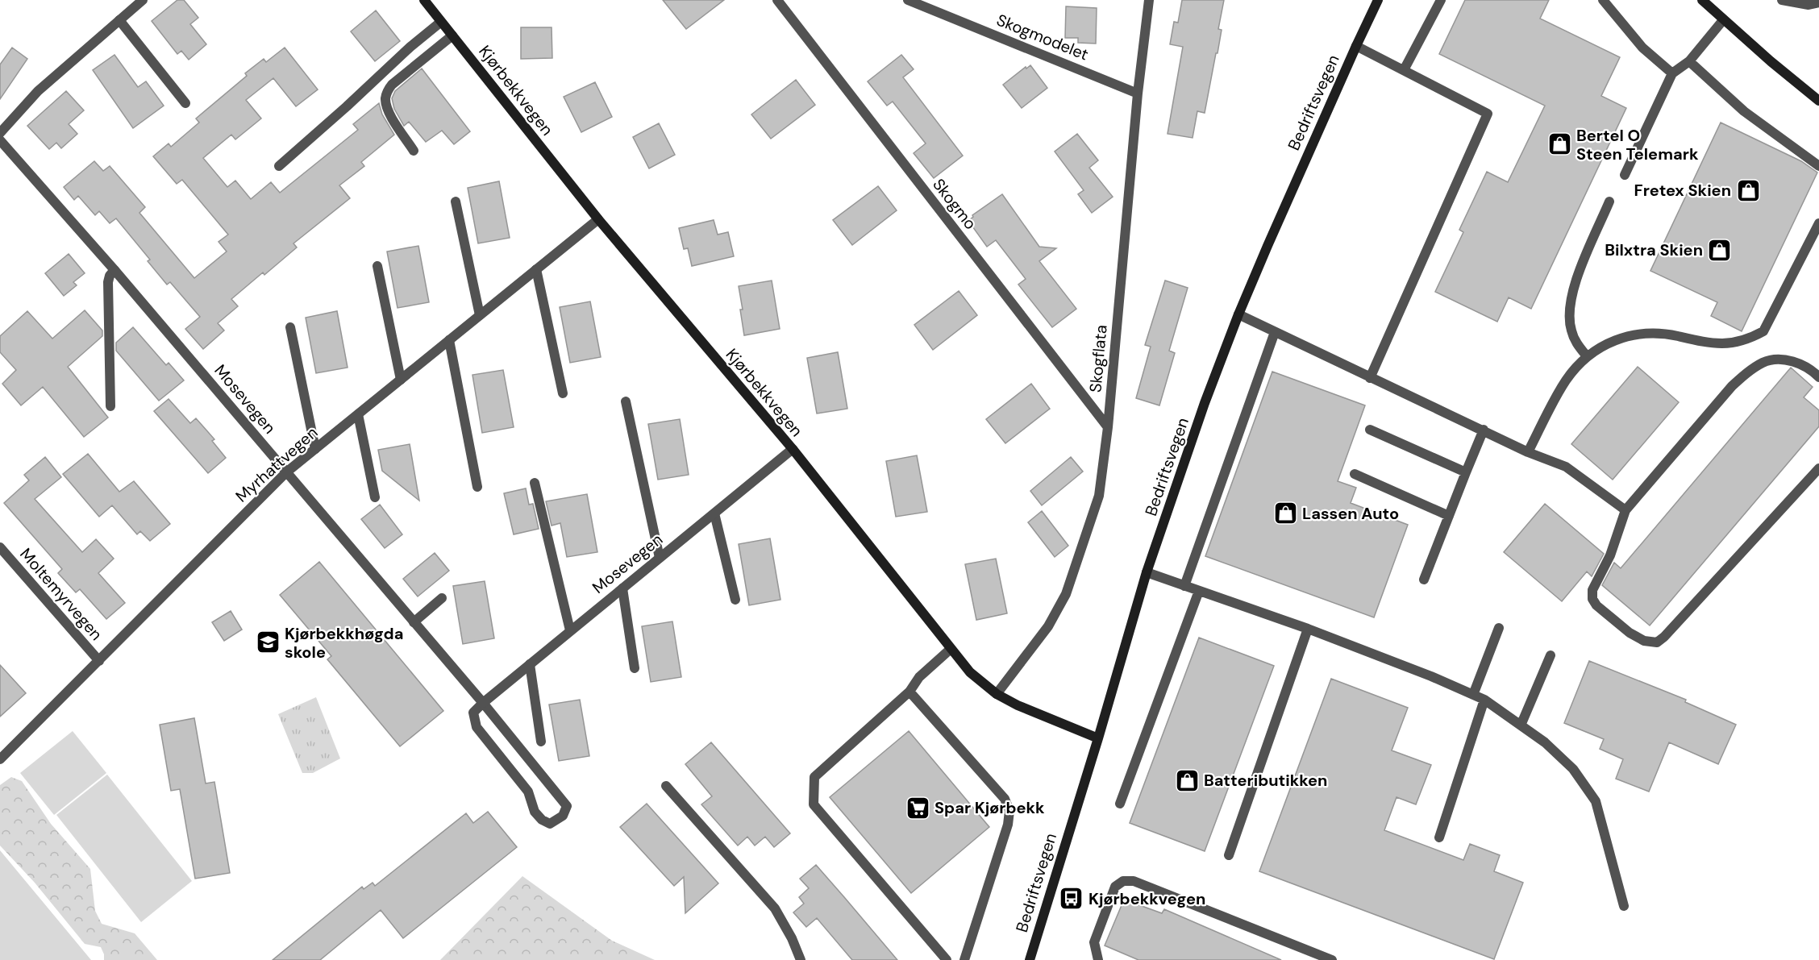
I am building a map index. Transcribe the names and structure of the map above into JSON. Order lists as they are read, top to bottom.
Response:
{
  "streets": {
    "street": [
      "Skogmodelet",
      "Kjørbekkvegen",
      "Bedriftsvegen",
      "Skogmo",
      "Skogflata",
      "Mosevegen",
      "Myrhattvegen",
      "Moltemyrvegen"
    ]
  },
  "crossings": [
    ["Skogmodelet", "Skogflata"],
    ["Kjørbekkvegen", "Bedriftsvegen"],
    ["Kjørbekkvegen", "Skogflata"],
    ["Kjørbekkvegen", "Mosevegen"],
    ["Kjørbekkvegen", "Myrhattvegen"],
    ["Skogmo", "Skogflata"],
    ["Mosevegen", "Myrhattvegen"],
    ["Myrhattvegen", "Moltemyrvegen"]
  ],
  "places": {
    "shop": [
      "Bertel O Steen Telemark",
      "Fretex Skien",
      "Bilxtra Skien",
      "Lassen Auto",
      "Batteributikken"
    ],
    "school or university": ["Kjørbekkhøgda skole"],
    "supermarket": ["Spar Kjørbekk"],
    "bus stop": ["Kjørbekkvegen"]
  }
}
